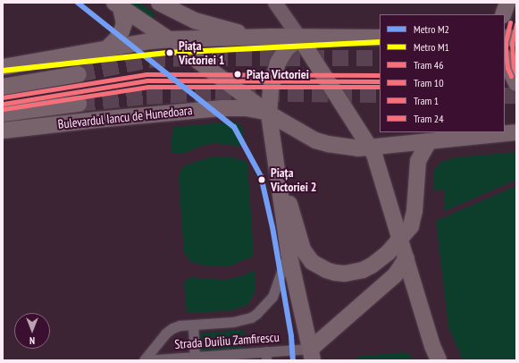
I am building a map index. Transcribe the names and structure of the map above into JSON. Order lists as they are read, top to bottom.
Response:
{
  "streets": {
    "main road": ["Bulevardul Iancu de Hunedoara"],
    "street": ["Strada Duiliu Zamfirescu"]
  },
  "places": ["Piața Victoriei 1", "Piața Victoriei", "Piața Victoriei 2"],
  "lines": [
    "metro line M2",
    "tram line 24",
    "tram line 46",
    "metro line M1",
    "tram line 10",
    "tram line 1"
  ],
  "legend": [
    "Metro M2",
    "Metro M1",
    "Tram 46",
    "Tram 10",
    "Tram 1",
    "Tram 24"
  ],
  "north": "bottom"
}
